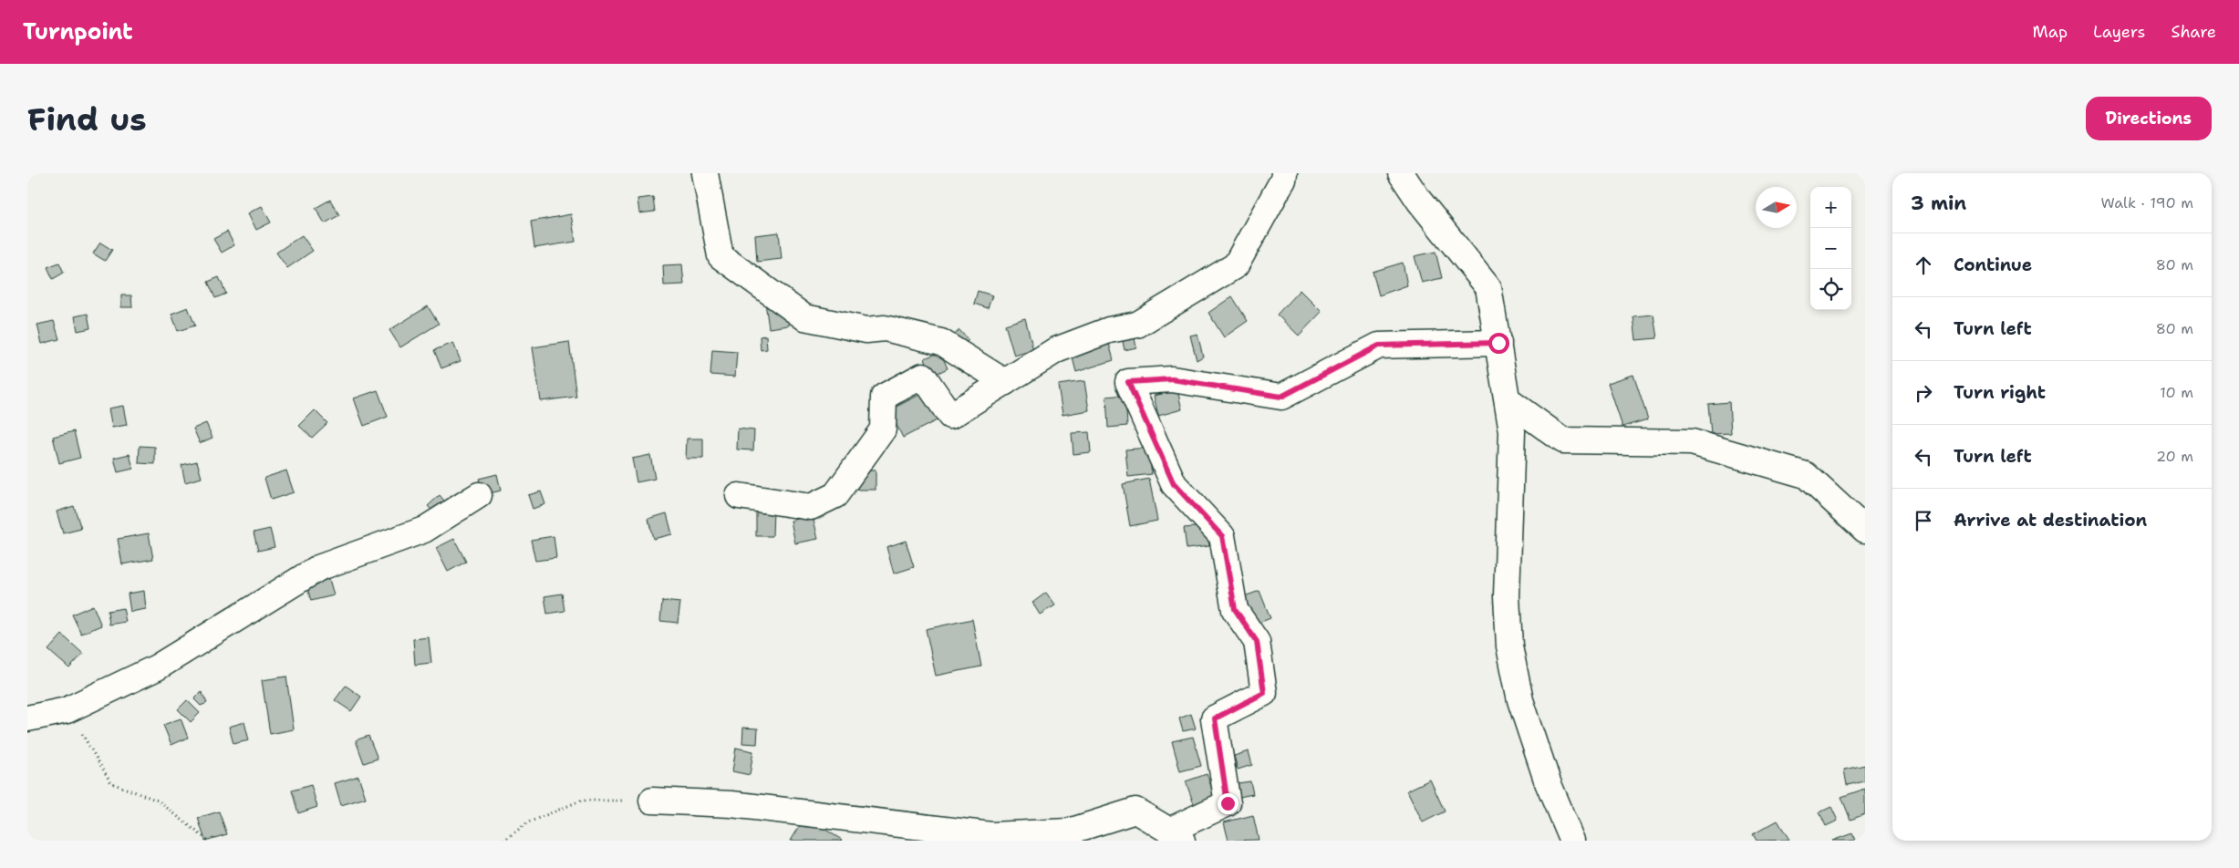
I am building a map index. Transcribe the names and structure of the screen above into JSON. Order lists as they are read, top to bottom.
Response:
{
  "north": "right",
  "page": {
    "header": "Turnpoint",
    "nav": ["Map", "Layers", "Share"],
    "buttons": "Directions",
    "title": "Find us",
    "heading": ["3 min", "Walk · 190 m"],
    "map_buttons": ["+", "−"],
    "list": [
      ["Continue", "80 m"],
      ["Turn left", "80 m"],
      ["Turn right", "10 m"],
      ["Turn left", "20 m"],
      "Arrive at destination"
    ]
  }
}
